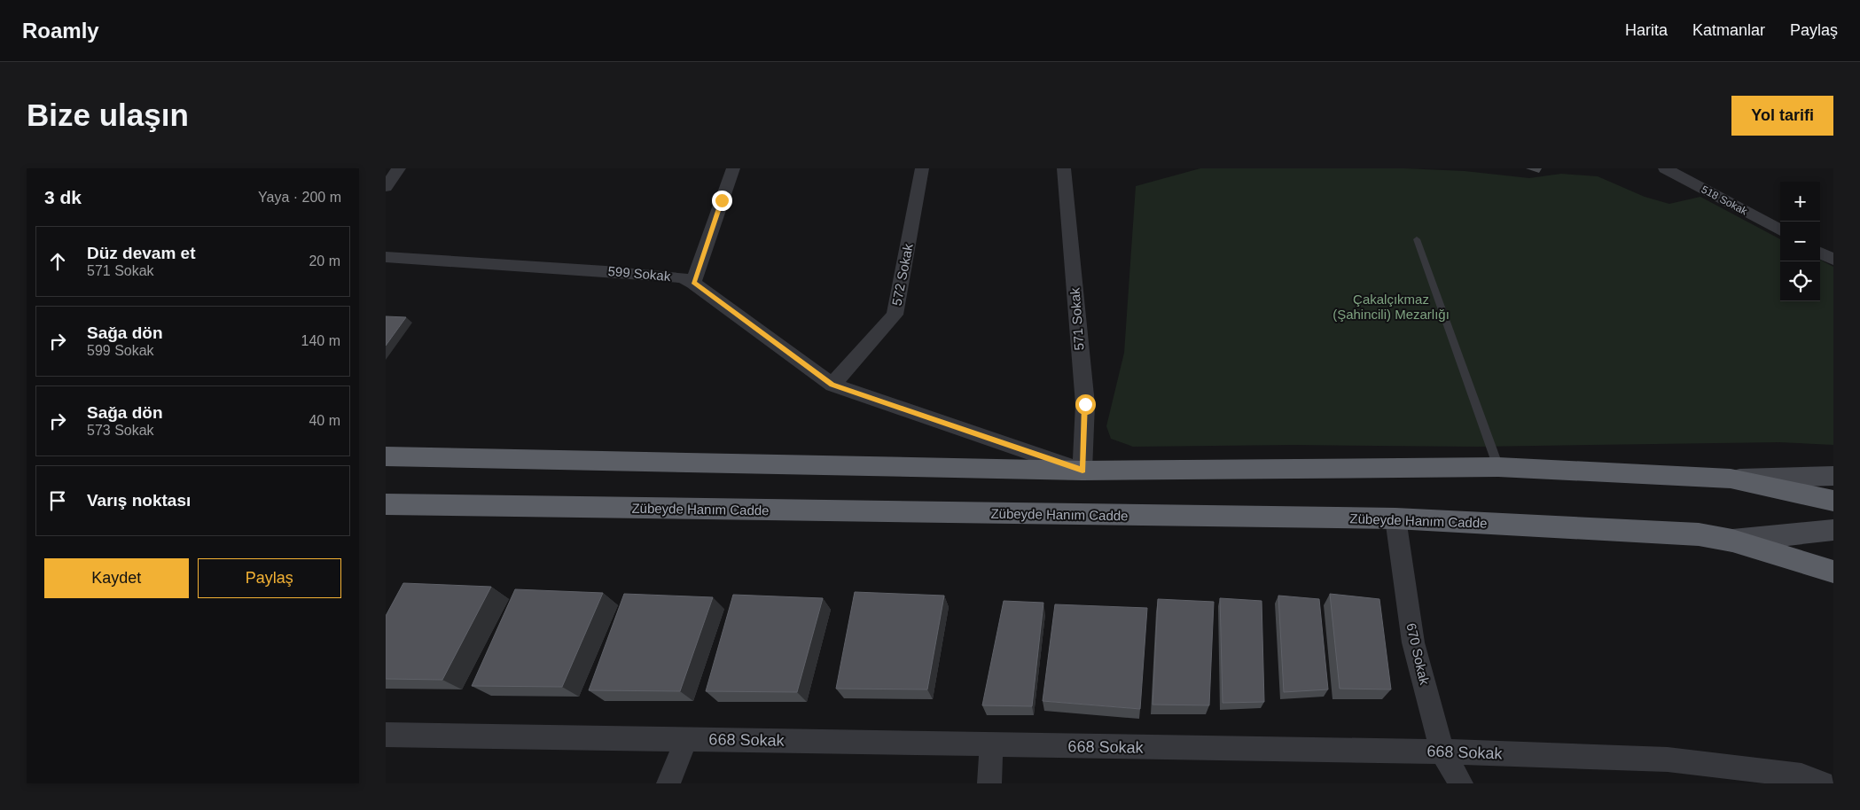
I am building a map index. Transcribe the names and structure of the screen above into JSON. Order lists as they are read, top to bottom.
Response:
{
  "streets": {
    "highway": ["Zübeyde Hanım Cadde"],
    "street": [
      "518 Sokak",
      "599 Sokak",
      "572 Sokak",
      "571 Sokak",
      "670 Sokak",
      "668 Sokak"
    ]
  },
  "crossings": [
    ["599 Sokak", "572 Sokak"],
    ["599 Sokak", "571 Sokak"],
    ["Zübeyde Hanım Cadde", "670 Sokak"],
    ["670 Sokak", "668 Sokak"]
  ],
  "parks": ["Çakalçıkmaz (Şahincili) Mezarlığı"],
  "page": {
    "header": "Roamly",
    "nav": ["Harita", "Katmanlar", "Paylaş"],
    "buttons": [
      "Yol tarifi",
      ["Kaydet", "Paylaş"]
    ],
    "title": "Bize ulaşın",
    "heading": ["3 dk", "Yaya · 200 m"],
    "map_buttons": ["+", "−"],
    "list": [
      ["Düz devam et", "571 Sokak", "20 m"],
      ["Sağa dön", "599 Sokak", "140 m"],
      ["Sağa dön", "573 Sokak", "40 m"],
      "Varış noktası"
    ]
  }
}
